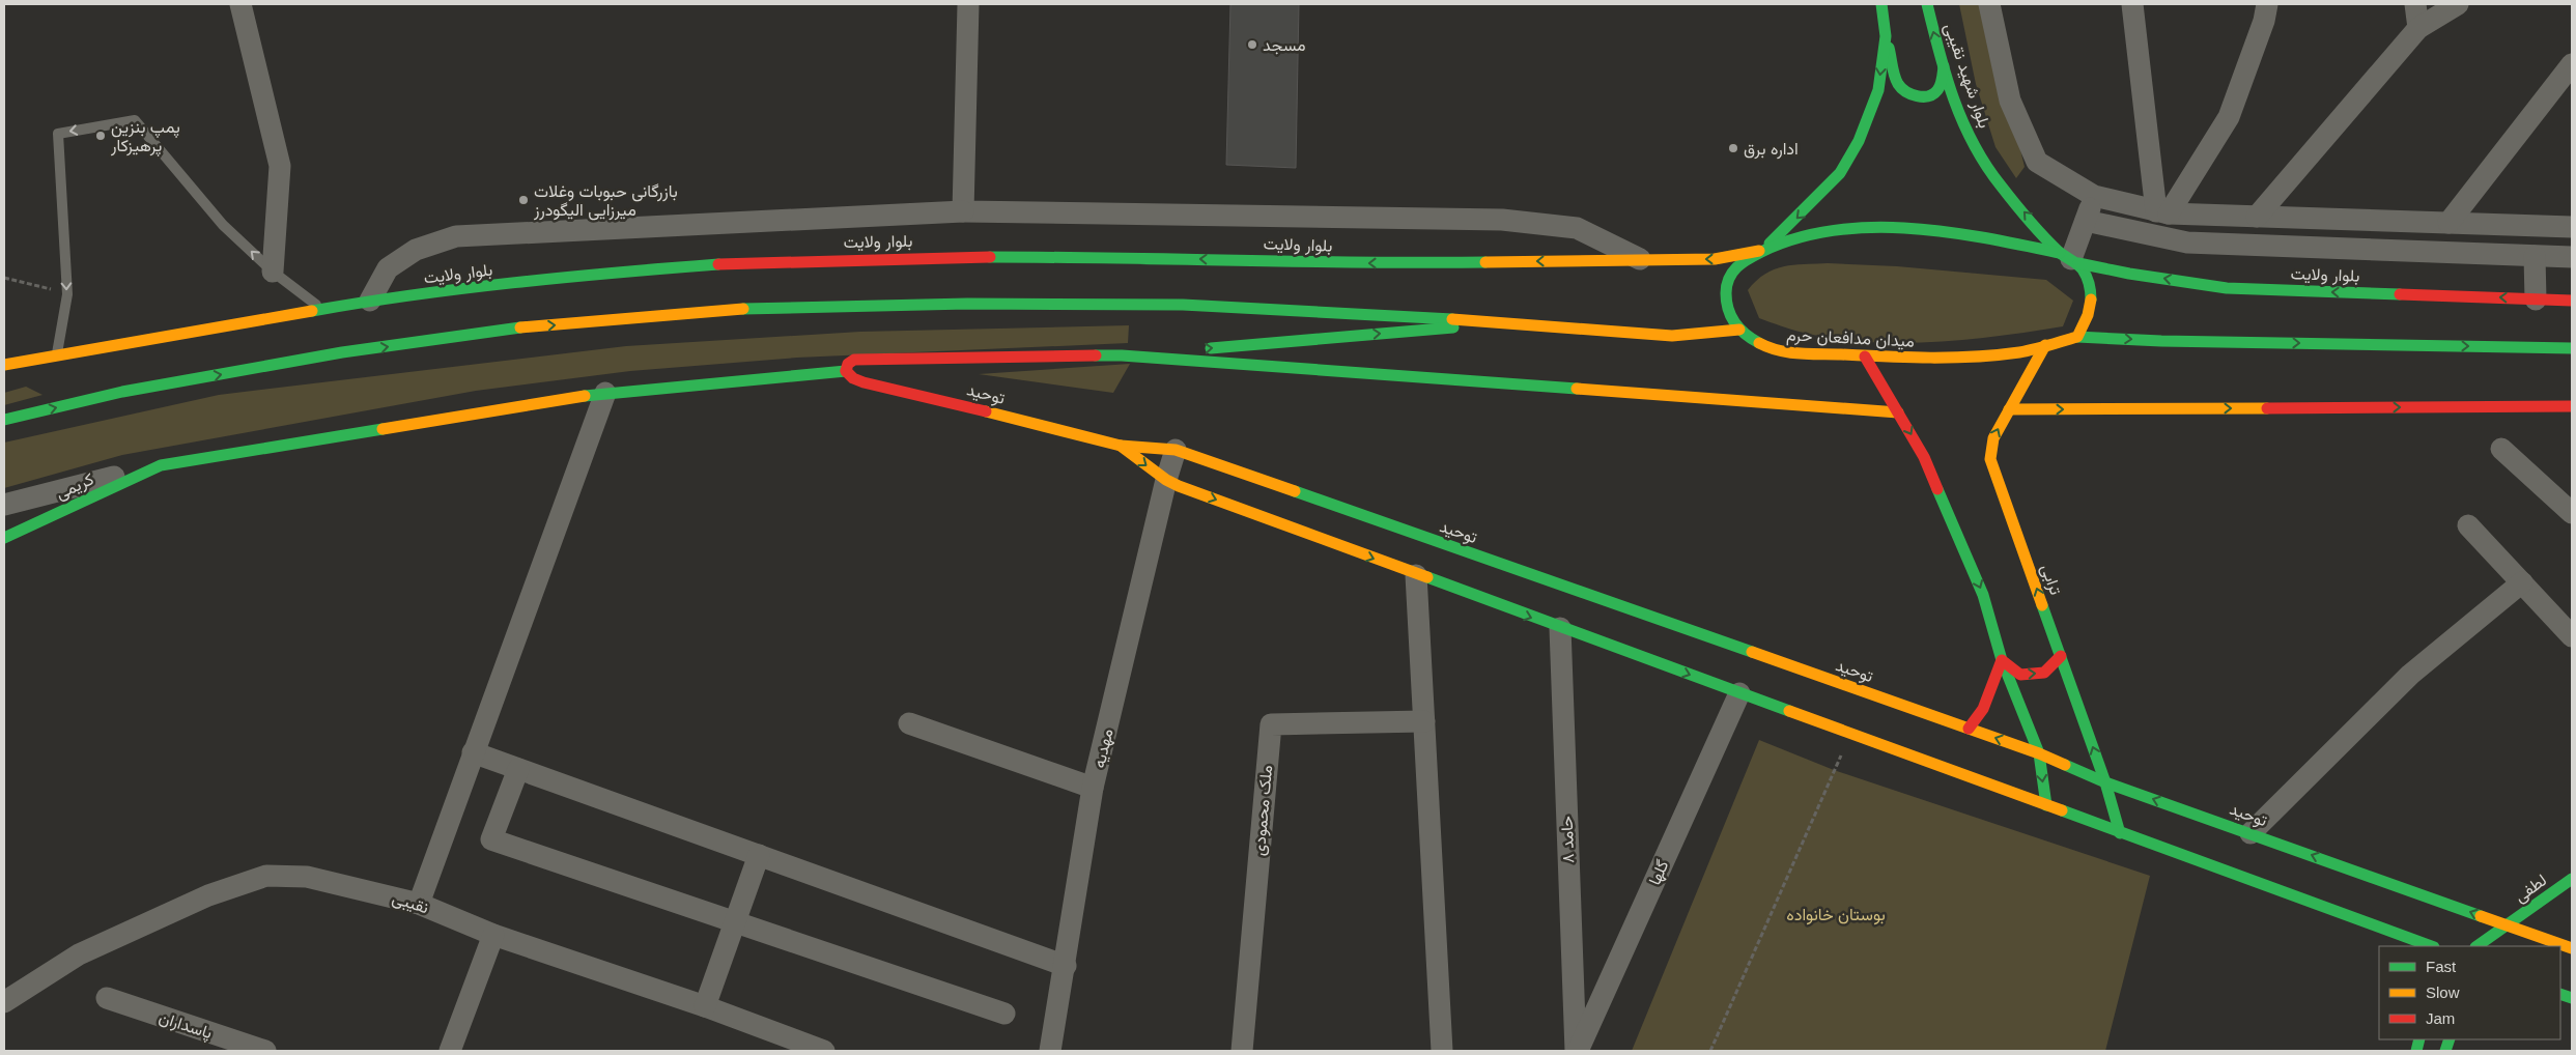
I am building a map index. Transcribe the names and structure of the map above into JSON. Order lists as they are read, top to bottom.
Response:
{
  "streets": {
    "main road": [
      "بلوار شهید نقیبی",
      "بلوار ولایت",
      "میدان مدافعان حرم",
      "توحید",
      "کریمی",
      "ترابی",
      "لطفی"
    ],
    "street": [
      "مهدیه",
      "ملک محمودی",
      "حامد ۸",
      "گلها",
      "نقیبی",
      "پاسداران"
    ]
  },
  "crossings": [
    ["بلوار شهید نقیبی", "بلوار ولایت"],
    ["میدان مدافعان حرم", "ترابی"],
    ["توحید", "کریمی"],
    ["توحید", "ترابی"],
    ["توحید", "مهدیه"],
    ["توحید", "حامد ۸"],
    ["توحید", "گلها"],
    ["توحید", "لطفی"],
    ["حامد ۸", "گلها"]
  ],
  "one_way": ["بلوار شهید نقیبی"],
  "parks": ["بوستان خانواده"],
  "places": [
    "مسجد",
    "پمپ بنزین پرهیزکار",
    "اداره برق",
    "بازرگانی حبوبات وغلات میرزایی الیگودرز"
  ],
  "legend": ["Fast", "Slow", "Jam"]
}
